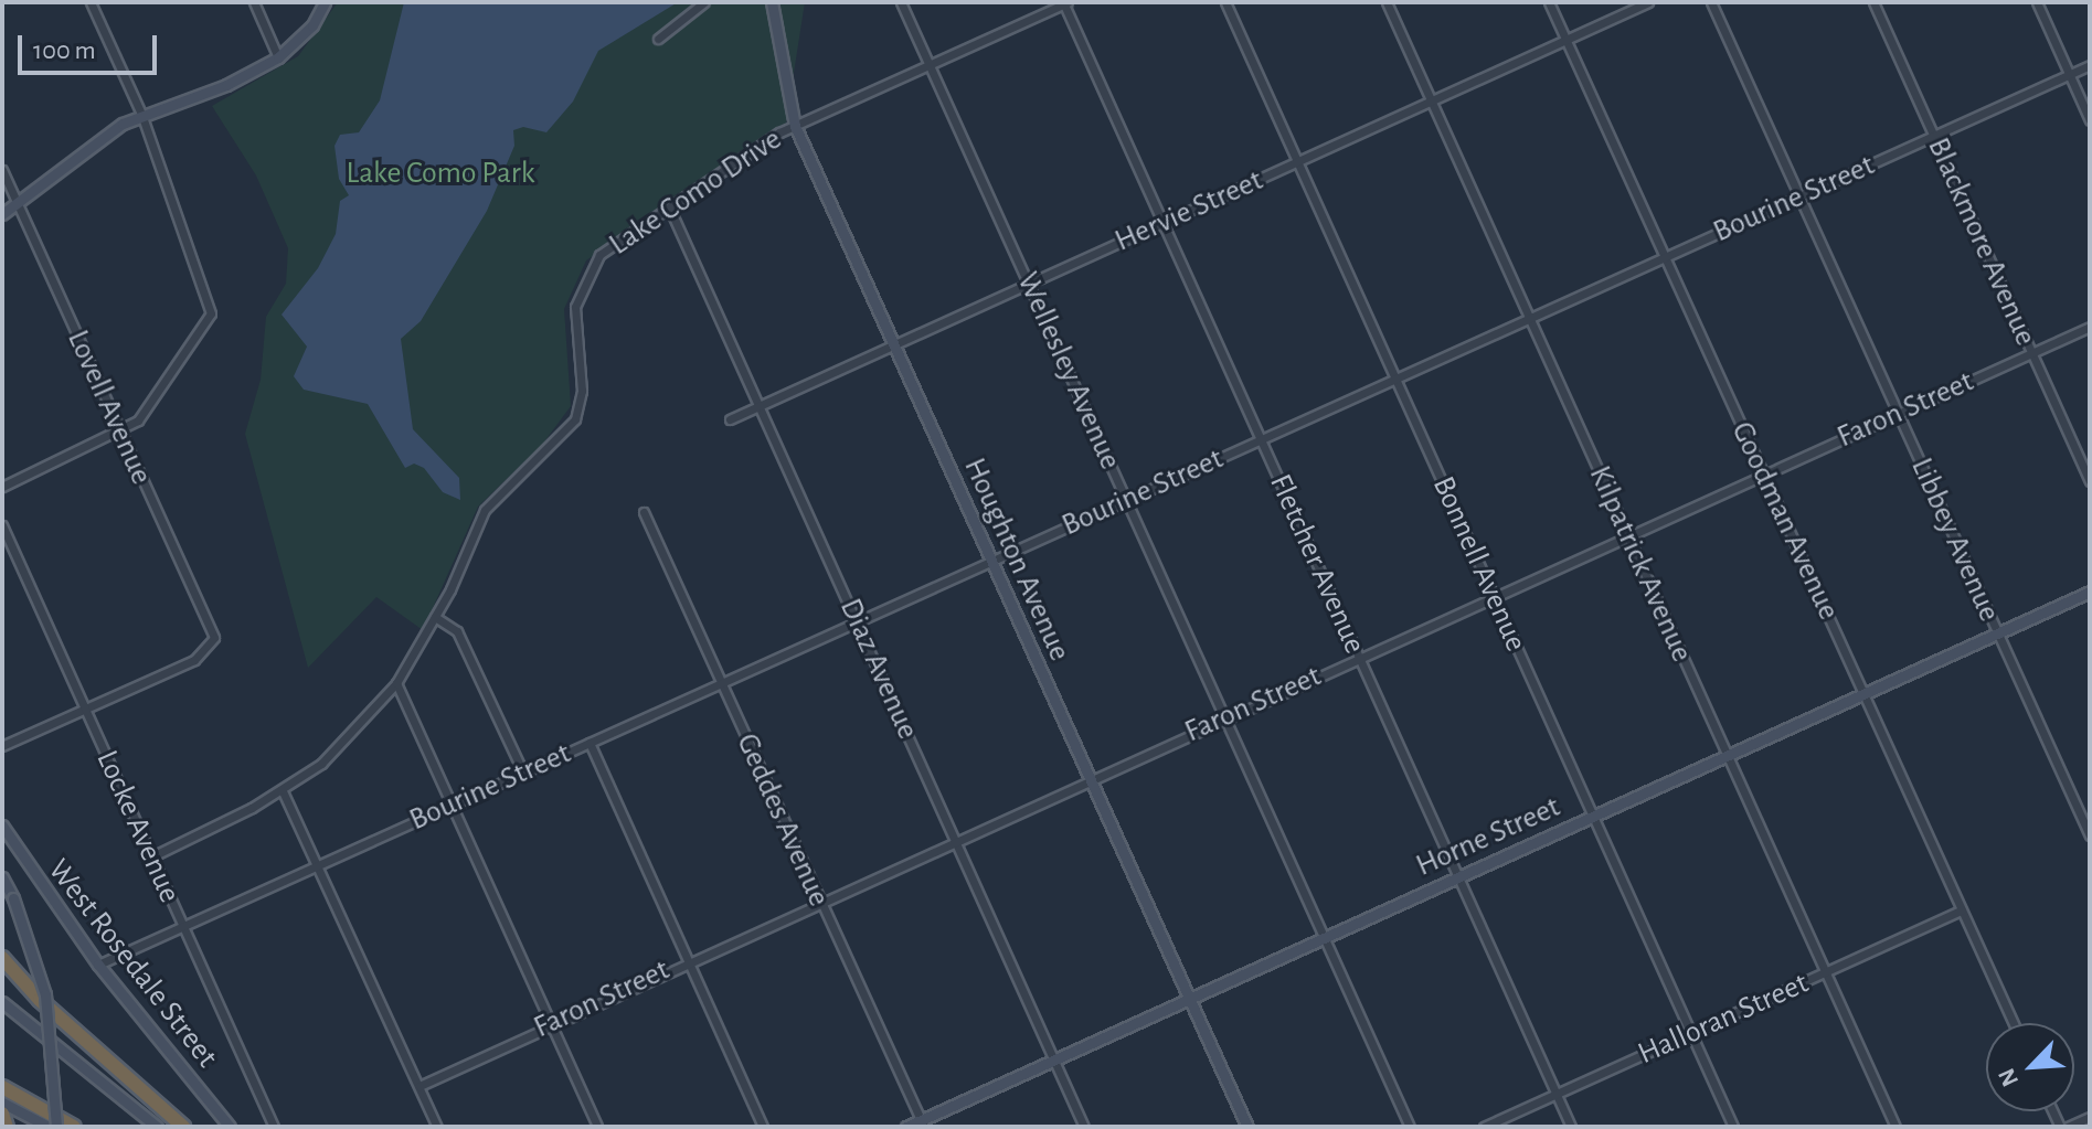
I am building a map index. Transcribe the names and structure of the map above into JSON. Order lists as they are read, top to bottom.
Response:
{
  "streets": {
    "street": [
      "Lake Como Drive",
      "Bourine Street",
      "Hervie Street",
      "Blackmore Avenue",
      "Wellesley Avenue",
      "Lovell Avenue",
      "Faron Street",
      "Goodman Avenue",
      "Libbey Avenue",
      "Houghton Avenue",
      "Fletcher Avenue",
      "Bonnell Avenue",
      "Kilpatrick Avenue",
      "Diaz Avenue",
      "Geddes Avenue",
      "Locke Avenue",
      "Horne Street",
      "West Rosedale Street",
      "Halloran Street"
    ]
  },
  "crossings": [
    ["Lake Como Drive", "Wellesley Avenue"],
    ["Lake Como Drive", "Houghton Avenue"],
    ["Lake Como Drive", "Fletcher Avenue"],
    ["Lake Como Drive", "Diaz Avenue"],
    ["Lake Como Drive", "Locke Avenue"],
    ["Bourine Street", "Blackmore Avenue"],
    ["Bourine Street", "Wellesley Avenue"],
    ["Bourine Street", "Goodman Avenue"],
    ["Bourine Street", "Libbey Avenue"],
    ["Bourine Street", "Houghton Avenue"],
    ["Bourine Street", "Fletcher Avenue"],
    ["Bourine Street", "Bonnell Avenue"],
    ["Bourine Street", "Kilpatrick Avenue"],
    ["Bourine Street", "Diaz Avenue"],
    ["Bourine Street", "Geddes Avenue"],
    ["Bourine Street", "Locke Avenue"],
    ["Bourine Street", "West Rosedale Street"],
    ["Hervie Street", "Wellesley Avenue"],
    ["Hervie Street", "Goodman Avenue"],
    ["Hervie Street", "Houghton Avenue"],
    ["Hervie Street", "Fletcher Avenue"],
    ["Hervie Street", "Bonnell Avenue"],
    ["Hervie Street", "Kilpatrick Avenue"],
    ["Hervie Street", "Diaz Avenue"],
    ["Blackmore Avenue", "Faron Street"],
    ["Wellesley Avenue", "Faron Street"],
    ["Wellesley Avenue", "Horne Street"],
    ["Lovell Avenue", "Locke Avenue"],
    ["Faron Street", "Goodman Avenue"],
    ["Faron Street", "Libbey Avenue"],
    ["Faron Street", "Houghton Avenue"],
    ["Faron Street", "Fletcher Avenue"],
    ["Faron Street", "Bonnell Avenue"],
    ["Faron Street", "Kilpatrick Avenue"],
    ["Faron Street", "Diaz Avenue"],
    ["Faron Street", "Geddes Avenue"],
    ["Goodman Avenue", "Horne Street"],
    ["Goodman Avenue", "Halloran Street"],
    ["Libbey Avenue", "Horne Street"],
    ["Houghton Avenue", "Horne Street"],
    ["Fletcher Avenue", "Horne Street"],
    ["Fletcher Avenue", "Halloran Street"],
    ["Bonnell Avenue", "Horne Street"],
    ["Bonnell Avenue", "Halloran Street"],
    ["Kilpatrick Avenue", "Horne Street"],
    ["Kilpatrick Avenue", "Halloran Street"],
    ["Diaz Avenue", "Horne Street"],
    ["Geddes Avenue", "Horne Street"]
  ],
  "parks": ["Lake Como Park"],
  "scale_bar": "100 m",
  "north": "bottom left"
}
